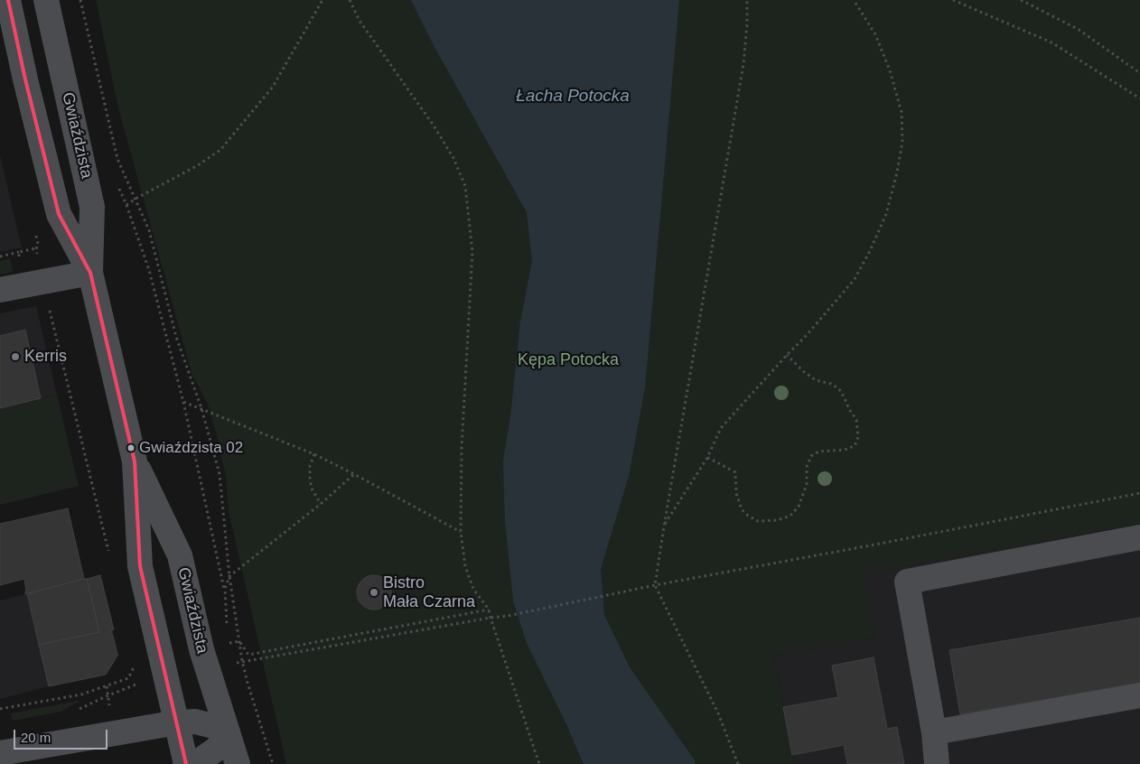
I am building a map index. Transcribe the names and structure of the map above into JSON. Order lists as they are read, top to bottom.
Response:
{
  "streets": {
    "street": ["Gwiaździsta"]
  },
  "water": ["Łacha Potocka"],
  "parks": ["Kępa Potocka"],
  "places": ["Kerris", "Gwiaździsta 02", "Bistro Mała Czarna"],
  "scale_bar": "20 m"
}
